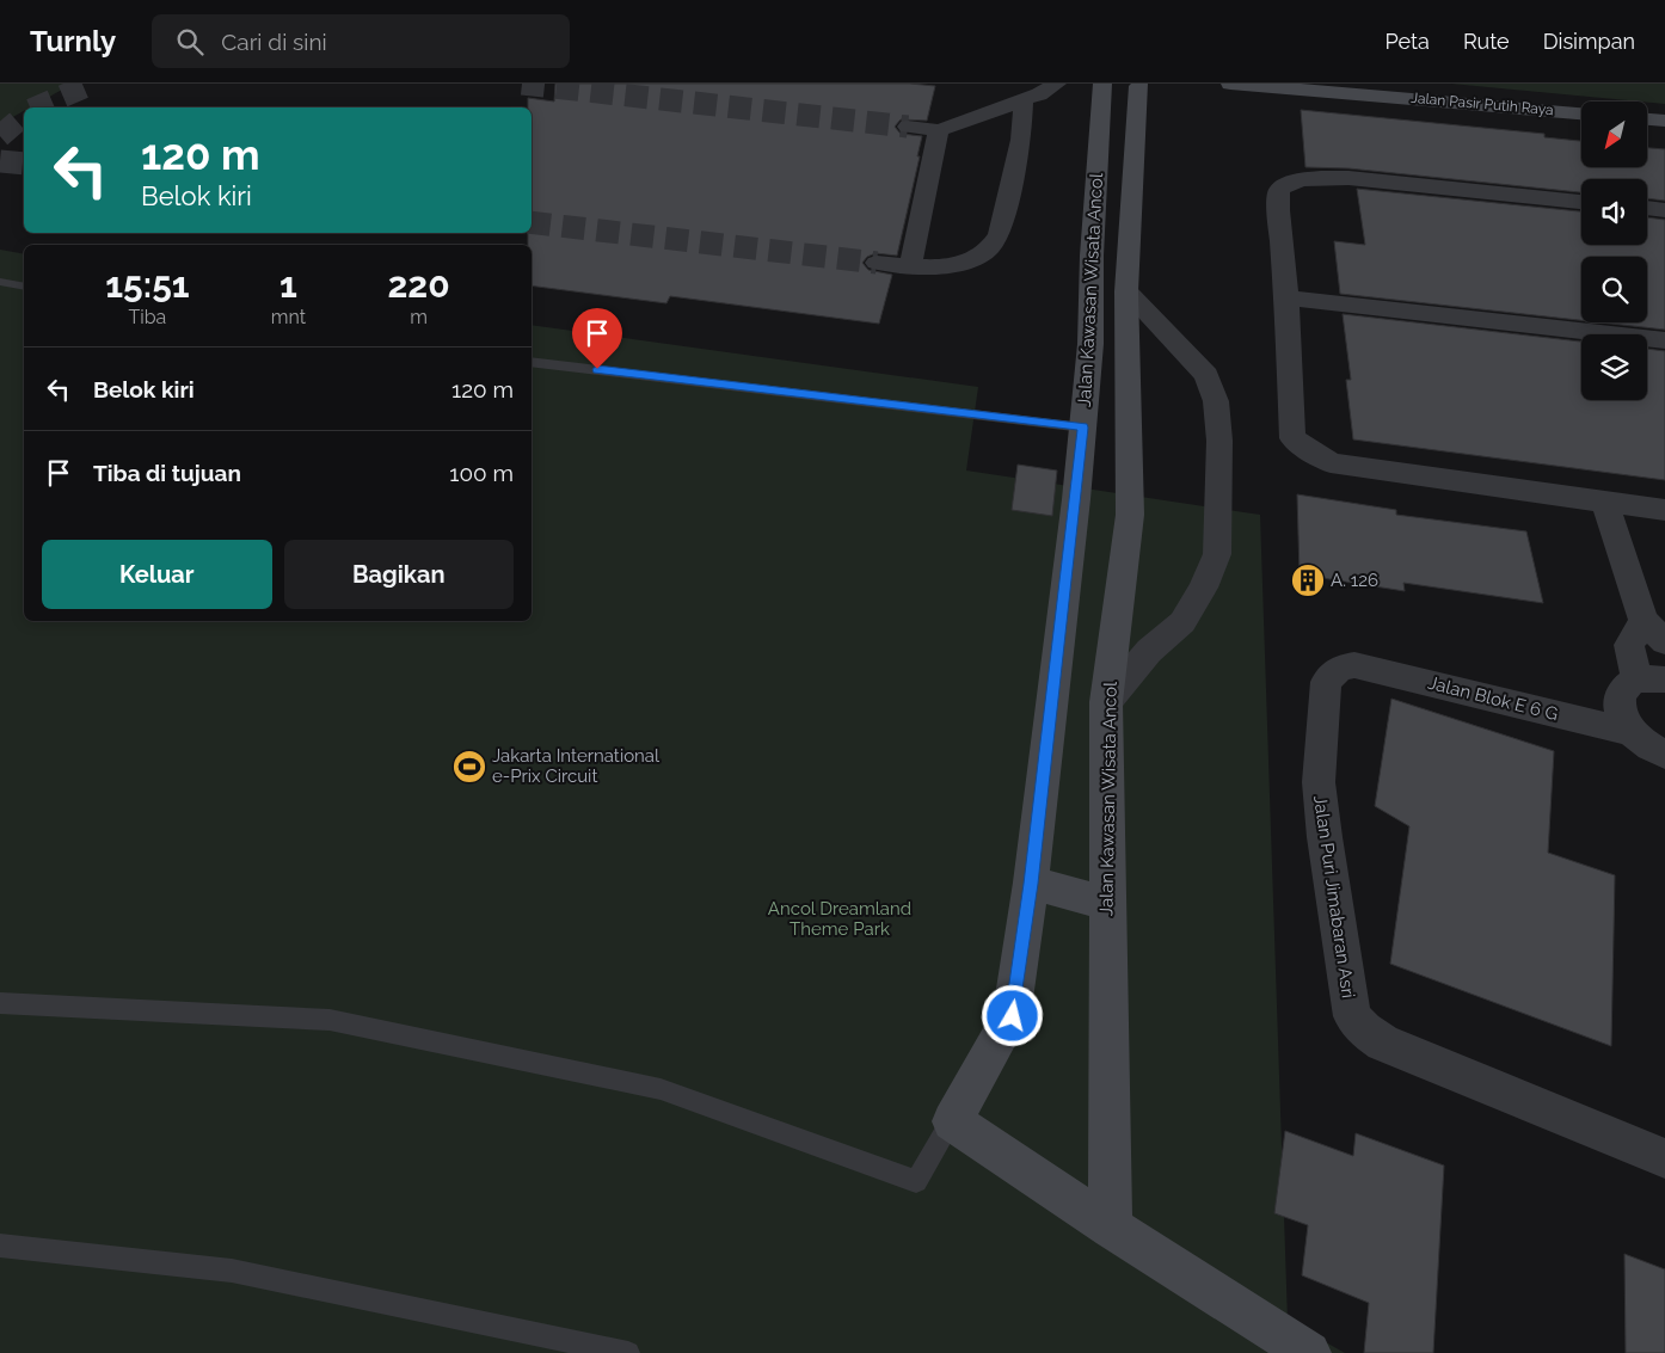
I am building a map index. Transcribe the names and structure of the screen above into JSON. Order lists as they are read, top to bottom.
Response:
{
  "streets": {
    "street": [
      "Jalan Pasir Putih Raya",
      "Jalan Kawasan Wisata Ancol",
      "Jalan Blok E 6 G",
      "Jalan Puri Jimabaran Asri"
    ]
  },
  "crossings": [
    ["Jalan Blok E 6 G", "Jalan Puri Jimabaran Asri"]
  ],
  "parks": ["Ancol Dreamland Theme Park"],
  "places": {
    "building": ["A. 126"],
    "sports": ["Jakarta International e-Prix Circuit"]
  },
  "north": "bottom left",
  "page": {
    "header": "Turnly",
    "search": "Cari di sini",
    "nav": ["Peta", "Rute", "Disimpan"],
    "turn": ["120 m", "Belok kiri"],
    "eta": [
      "15:51",
      "Tiba",
      "1",
      "mnt",
      "220",
      "m"
    ],
    "list": [
      {
        "name": "Belok kiri",
        "value": "120 m"
      },
      {
        "name": "Tiba di tujuan",
        "value": "100 m"
      }
    ],
    "buttons": ["Keluar", "Bagikan"]
  }
}
